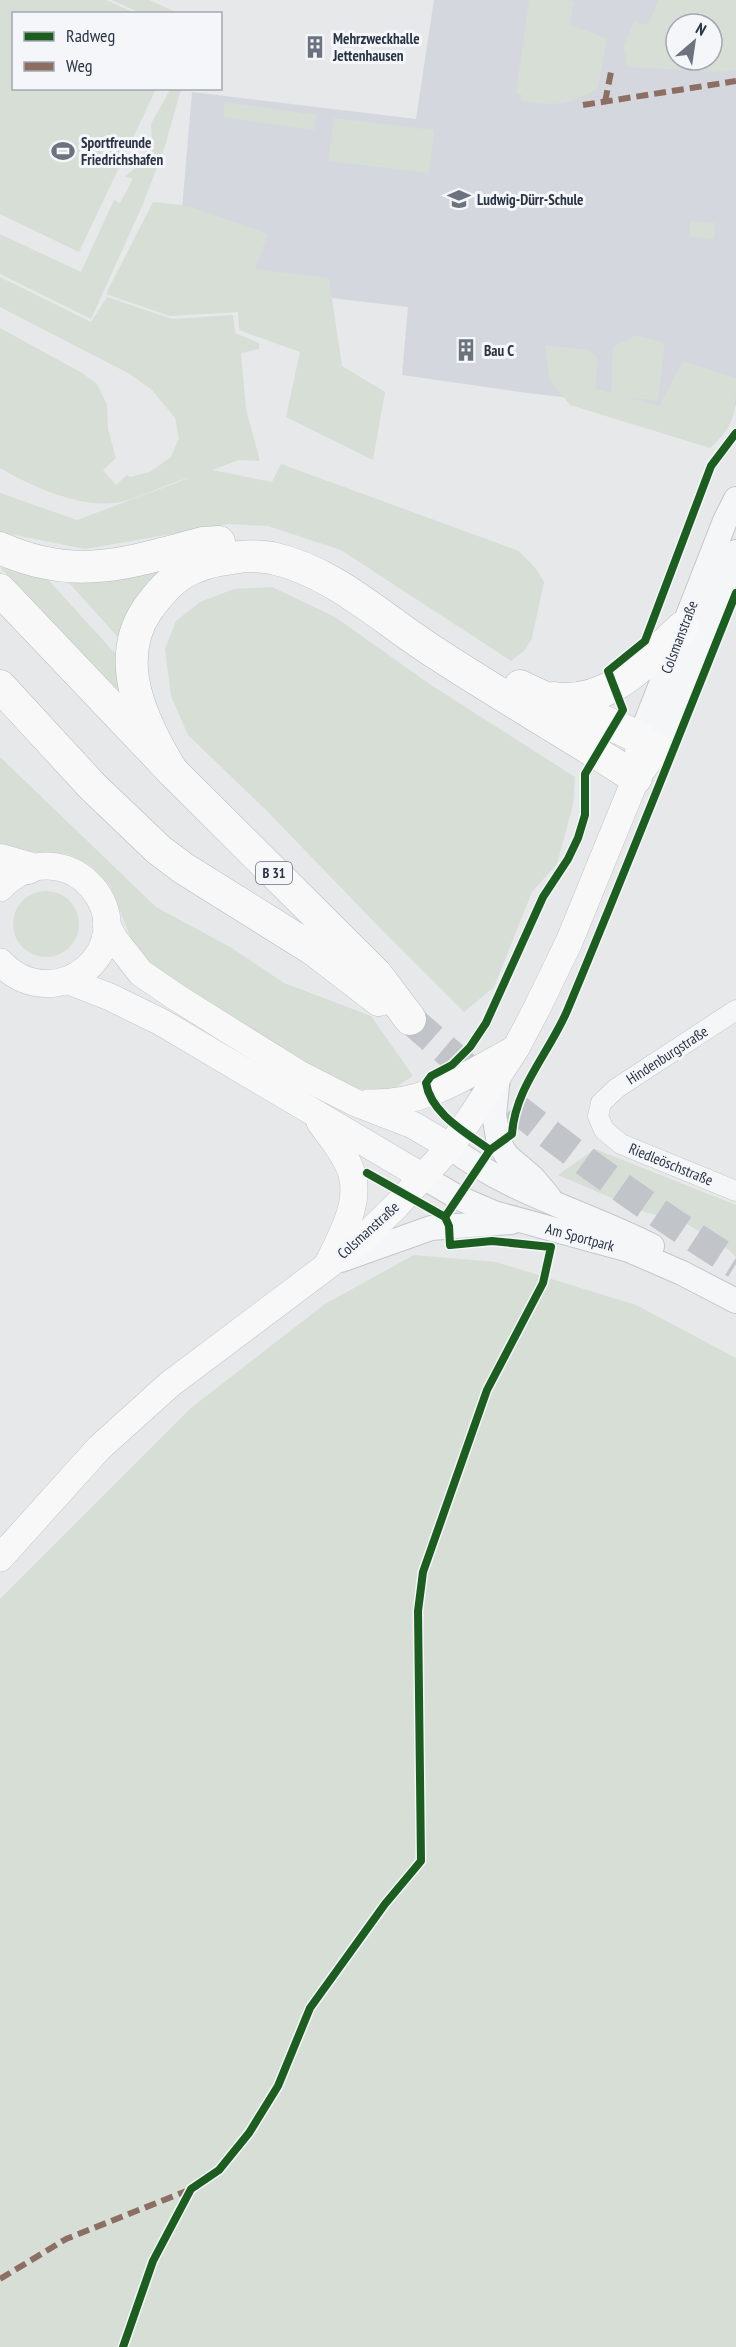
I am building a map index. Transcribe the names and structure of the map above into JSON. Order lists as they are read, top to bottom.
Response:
{
  "streets": {
    "highway": ["B 31"],
    "main road": ["Colsmanstraße"],
    "street": ["Hindenburgstraße", "Riedleöschstraße", "Am Sportpark"]
  },
  "crossings": [
    ["Colsmanstraße", "Am Sportpark"],
    ["Hindenburgstraße", "Riedleöschstraße"]
  ],
  "places": {
    "building": ["Mehrzweckhalle Jettenhausen", "Bau C"],
    "sports": ["Sportfreunde Friedrichshafen"],
    "school or university": ["Ludwig-Dürr-Schule"]
  },
  "legend": ["Radweg", "Weg"],
  "north": "top right"
}
